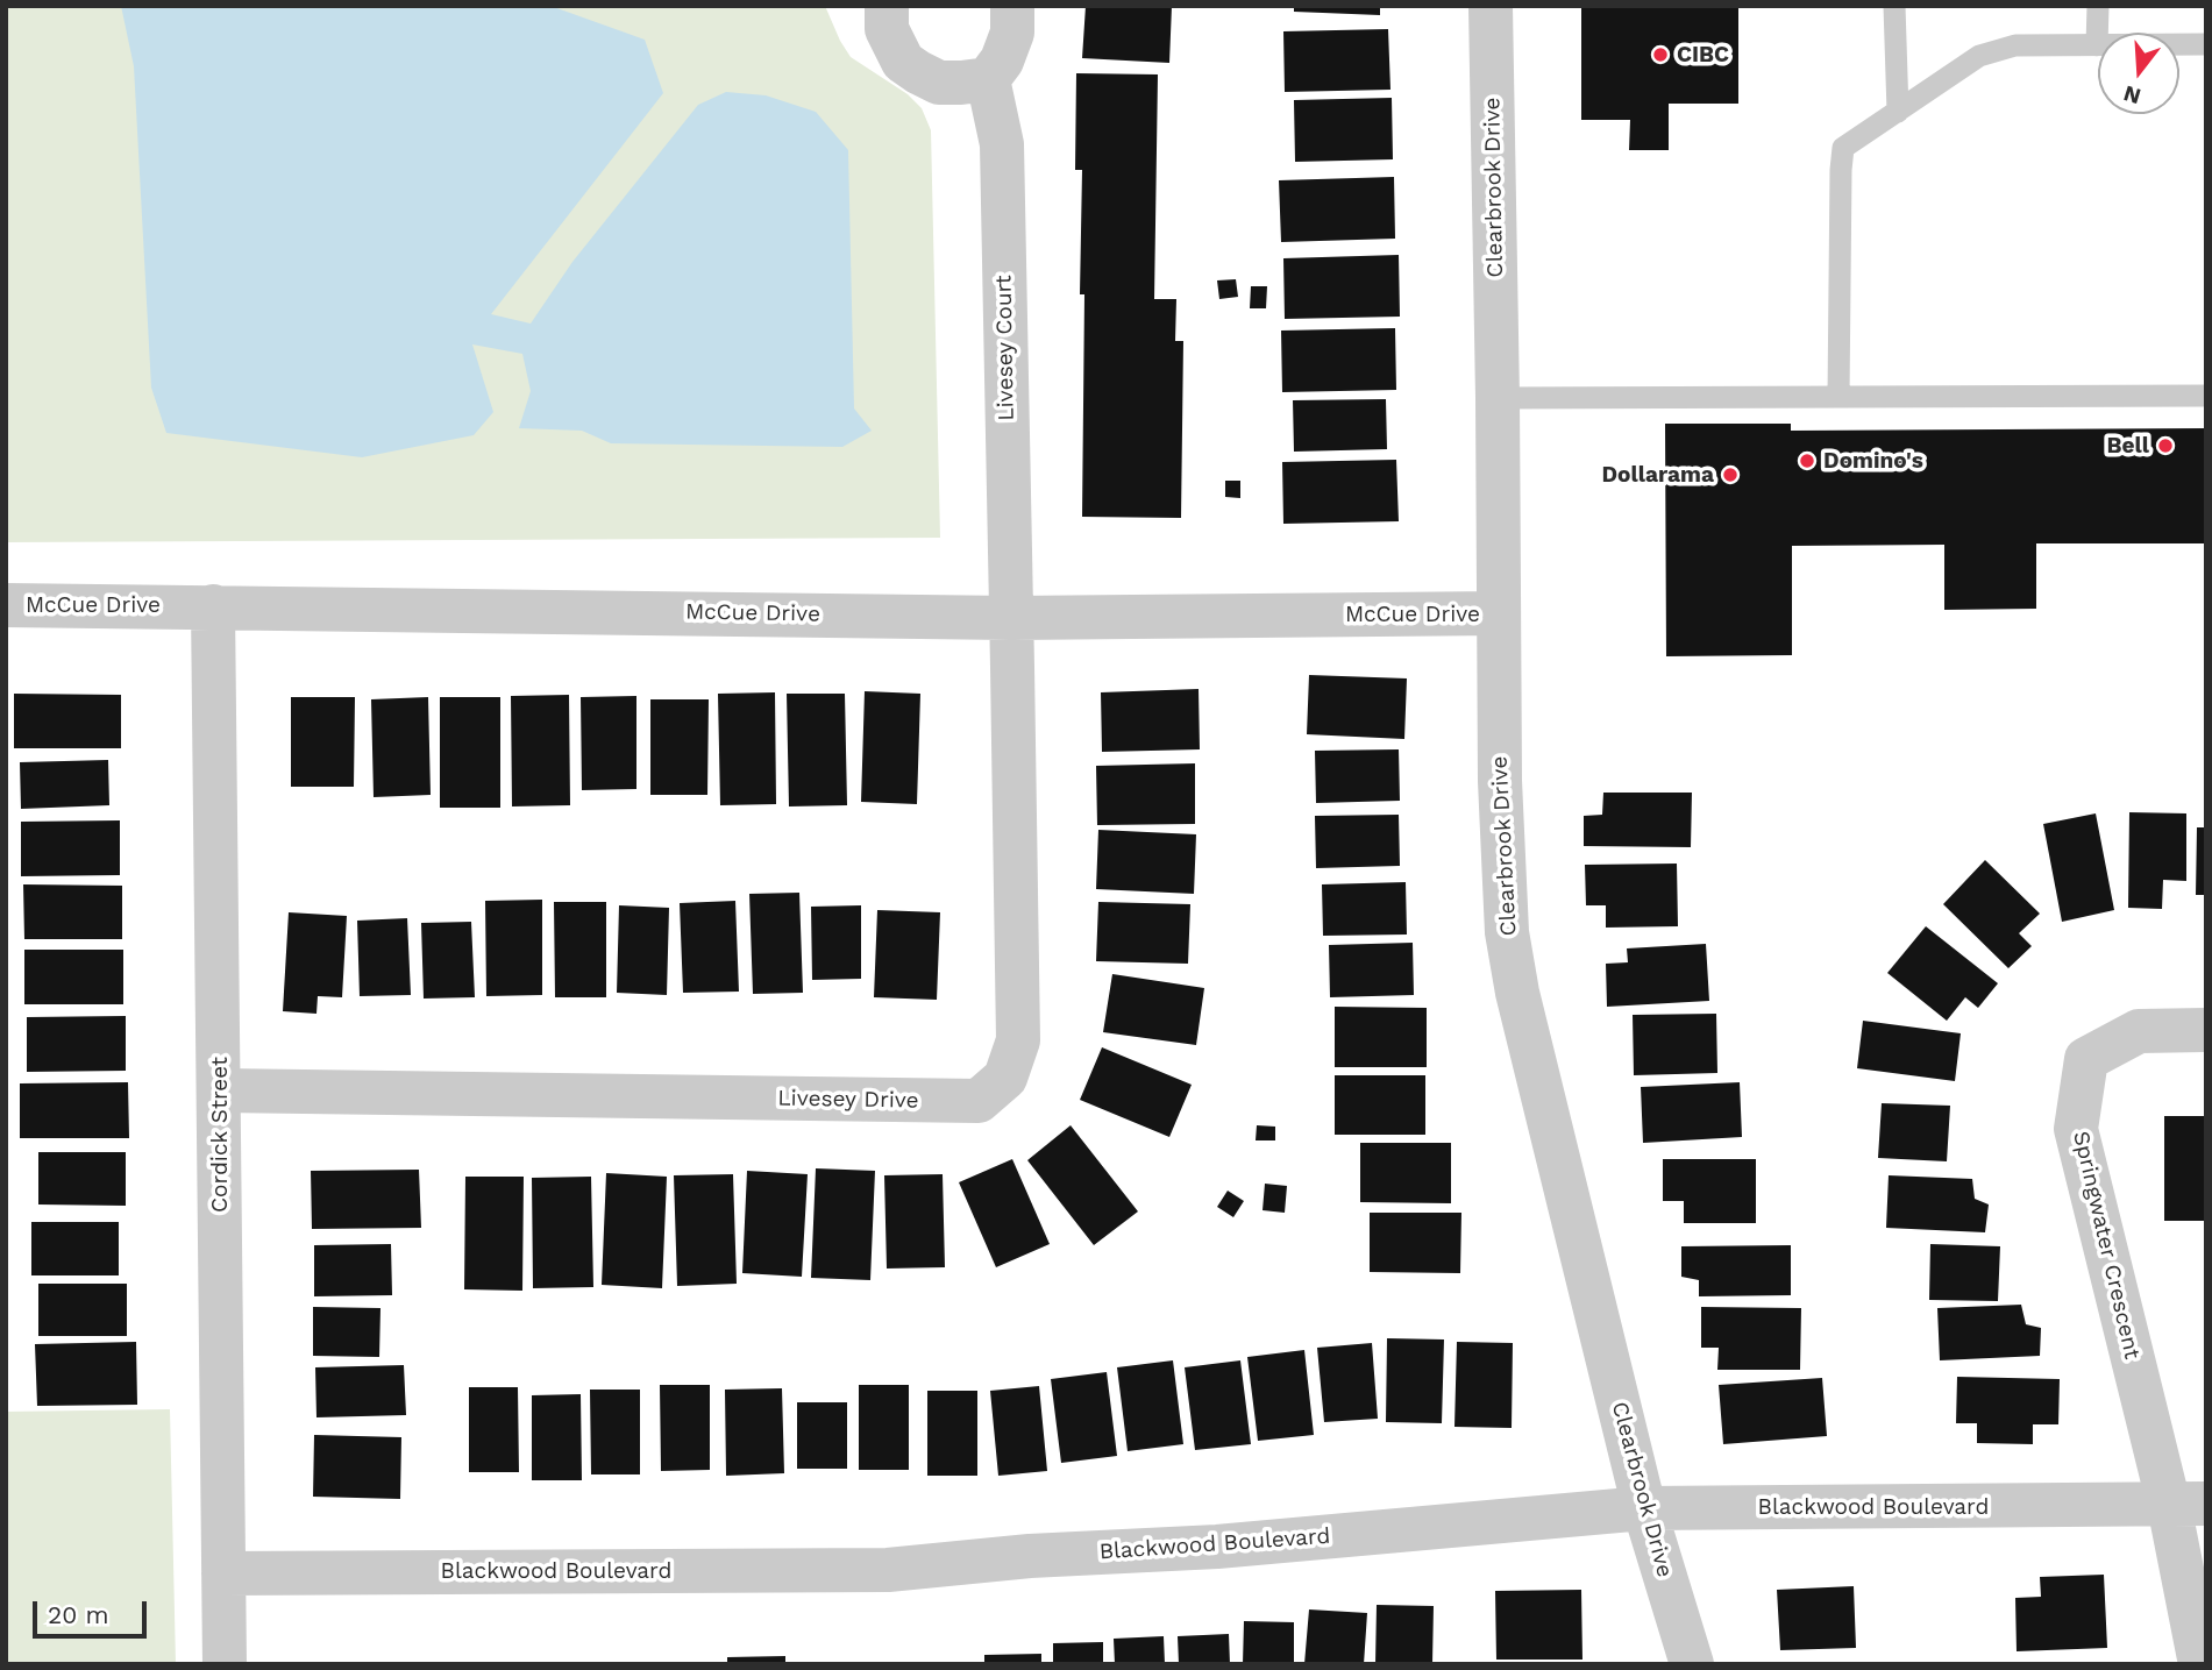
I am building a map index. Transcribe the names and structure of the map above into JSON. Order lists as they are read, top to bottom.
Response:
{
  "streets": {
    "street": [
      "Clearbrook Drive",
      "Livesey Court",
      "McCue Drive",
      "Livesey Drive",
      "Cordick Street",
      "Springwater Crescent",
      "Blackwood Boulevard"
    ]
  },
  "crossings": [
    ["Clearbrook Drive", "McCue Drive"],
    ["Clearbrook Drive", "Blackwood Boulevard"],
    ["Livesey Court", "McCue Drive"],
    ["Livesey Court", "Livesey Drive"],
    ["McCue Drive", "Livesey Drive"],
    ["McCue Drive", "Cordick Street"],
    ["Livesey Drive", "Cordick Street"],
    ["Cordick Street", "Blackwood Boulevard"],
    ["Springwater Crescent", "Blackwood Boulevard"]
  ],
  "places": [
    "CIBC",
    "Bell",
    "Domino's",
    "Dollarama"
  ],
  "scale_bar": "20 m",
  "north": "bottom"
}
